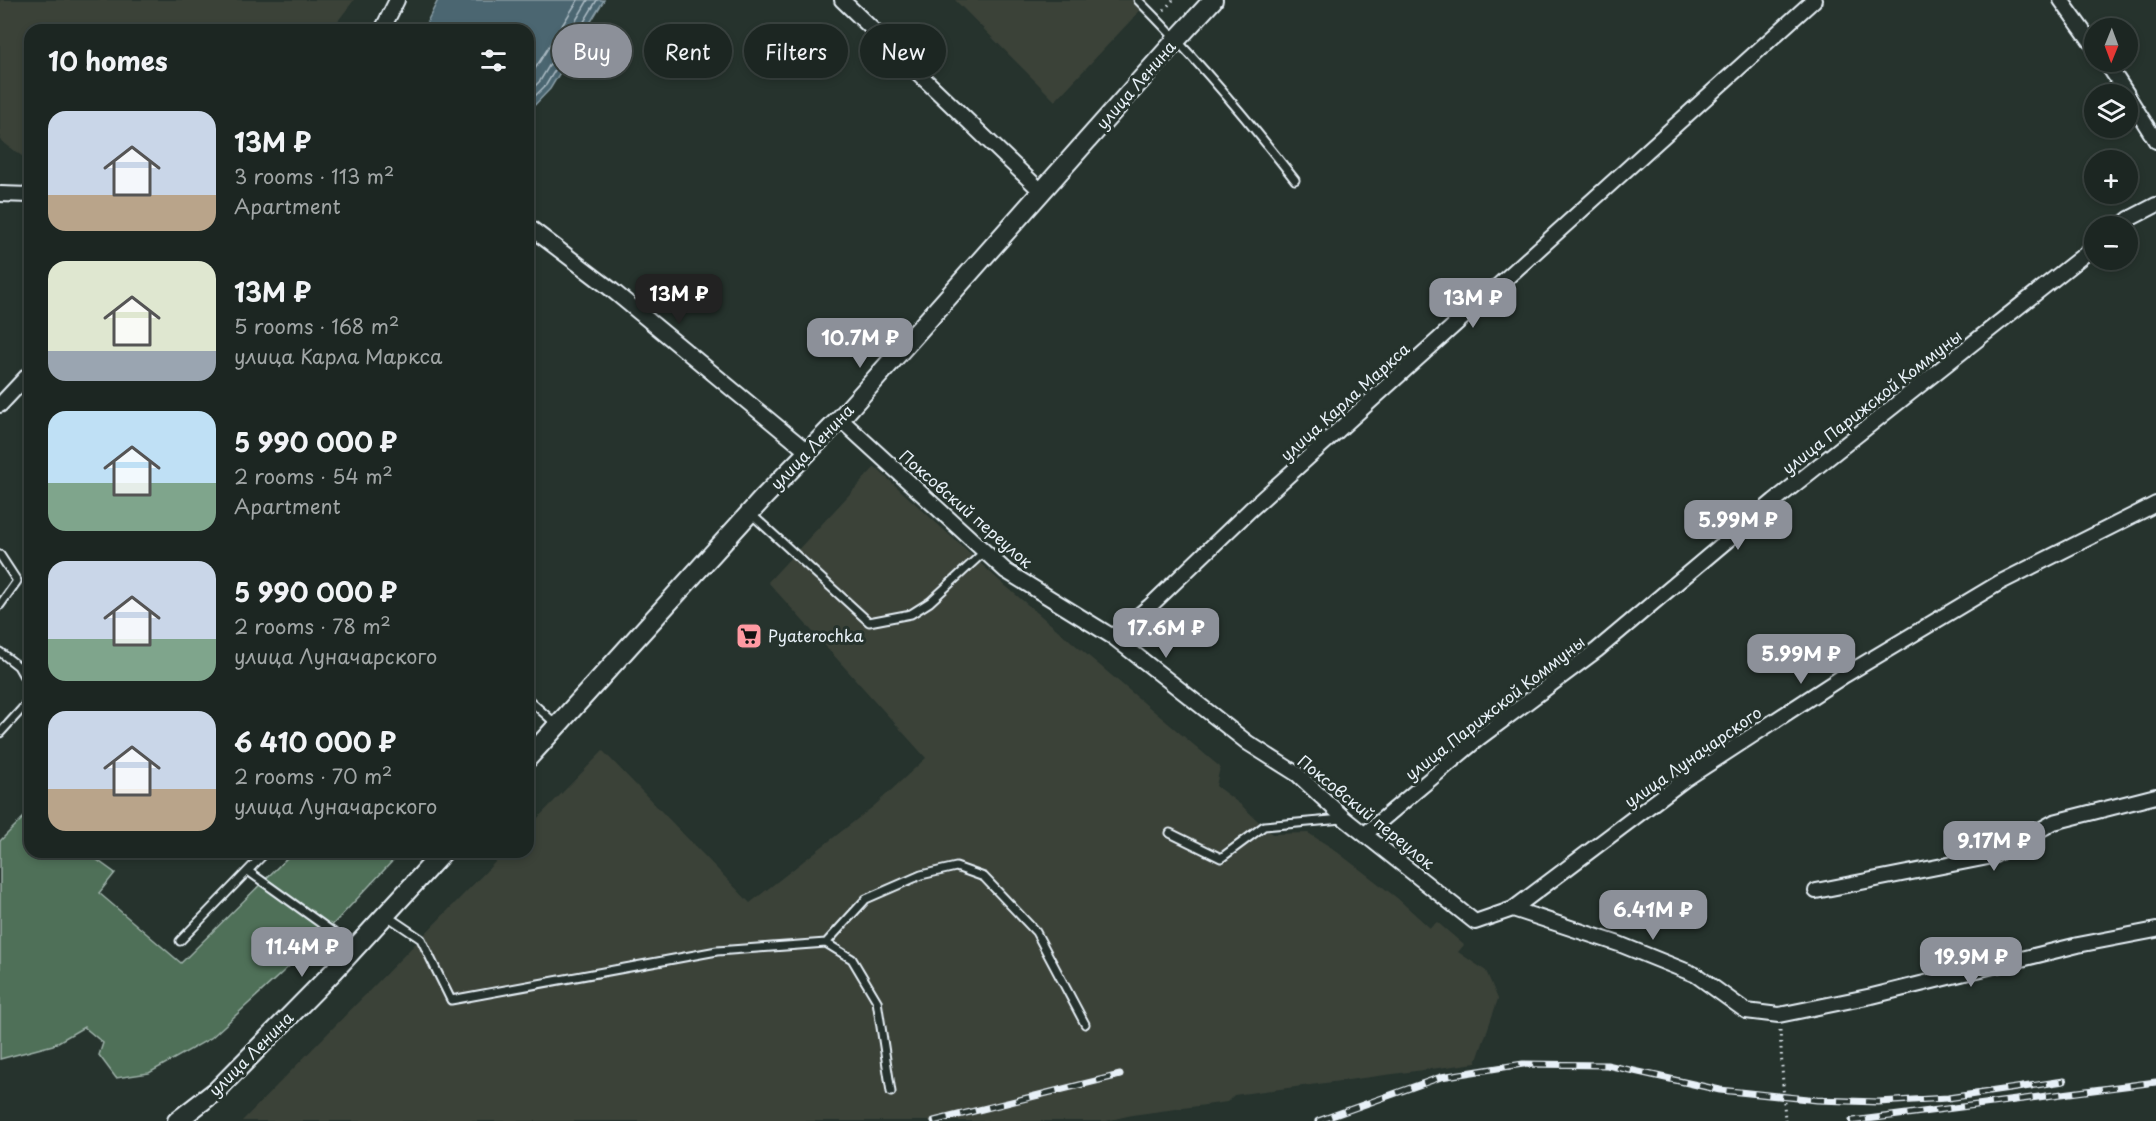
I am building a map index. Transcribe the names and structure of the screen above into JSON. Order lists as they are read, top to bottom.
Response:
{
  "streets": {
    "main road": ["улица Ленина"],
    "street": [
      "улица Карла Маркса",
      "улица Парижской Коммуны",
      "Поксовский переулок",
      "улица Луначарского"
    ]
  },
  "crossings": [
    ["улица Ленина", "Поксовский переулок"],
    ["улица Карла Маркса", "Поксовский переулок"],
    ["улица Парижской Коммуны", "Поксовский переулок"],
    ["Поксовский переулок", "улица Луначарского"]
  ],
  "places": {
    "supermarket": ["Pyaterochka"]
  },
  "north": "bottom",
  "page": {
    "map_buttons": ["+", "−"],
    "chip": [
      "Buy",
      "Rent",
      "Filters",
      "New"
    ],
    "heading": "10 homes",
    "list": [
      {
        "name": "13M ₽",
        "note": "3 rooms · 113 m² · Apartment"
      },
      {
        "name": "13M ₽",
        "note": "5 rooms · 168 m² · улица Карла Маркса"
      },
      {
        "name": "5 990 000 ₽",
        "note": "2 rooms · 54 m² · Apartment"
      },
      {
        "name": "5 990 000 ₽",
        "note": "2 rooms · 78 m² · улица Луначарского"
      },
      {
        "name": "6 410 000 ₽",
        "note": "2 rooms · 70 m² · улица Луначарского"
      }
    ],
    "price": [
      "13M ₽",
      "13M ₽",
      "10.7M ₽",
      "5.99M ₽",
      "17.6M ₽",
      "5.99M ₽",
      "9.17M ₽",
      "6.41M ₽",
      "11.4M ₽",
      "19.9M ₽"
    ]
  }
}
